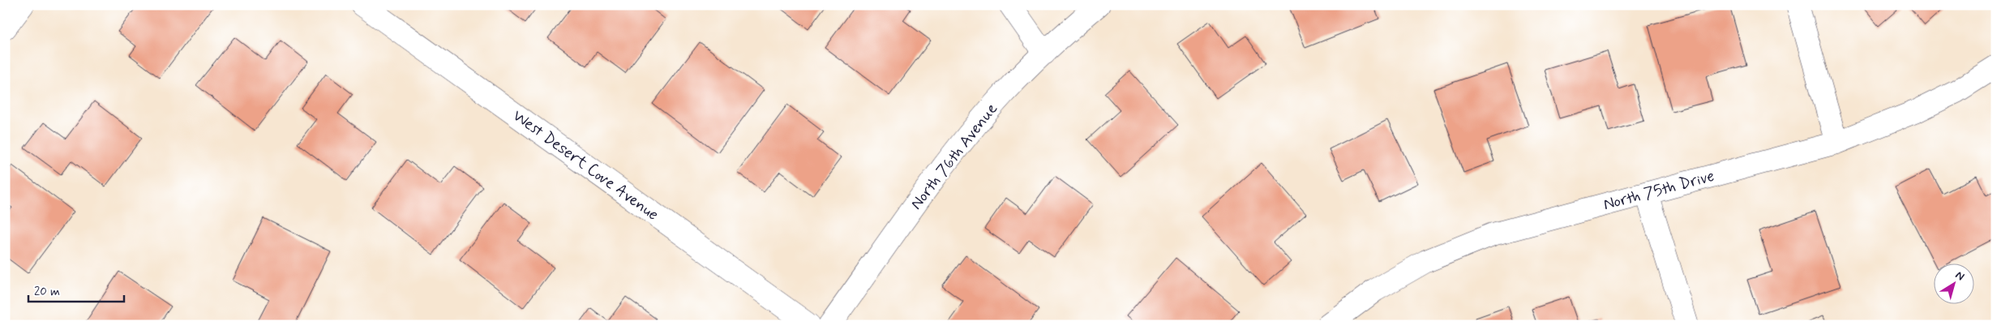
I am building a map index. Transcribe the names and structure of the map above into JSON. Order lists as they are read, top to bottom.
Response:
{
  "streets": {
    "street": ["North 76th Avenue", "West Desert Cove Avenue", "North 75th Drive"]
  },
  "scale_bar": "20 m",
  "north": "top right"
}
